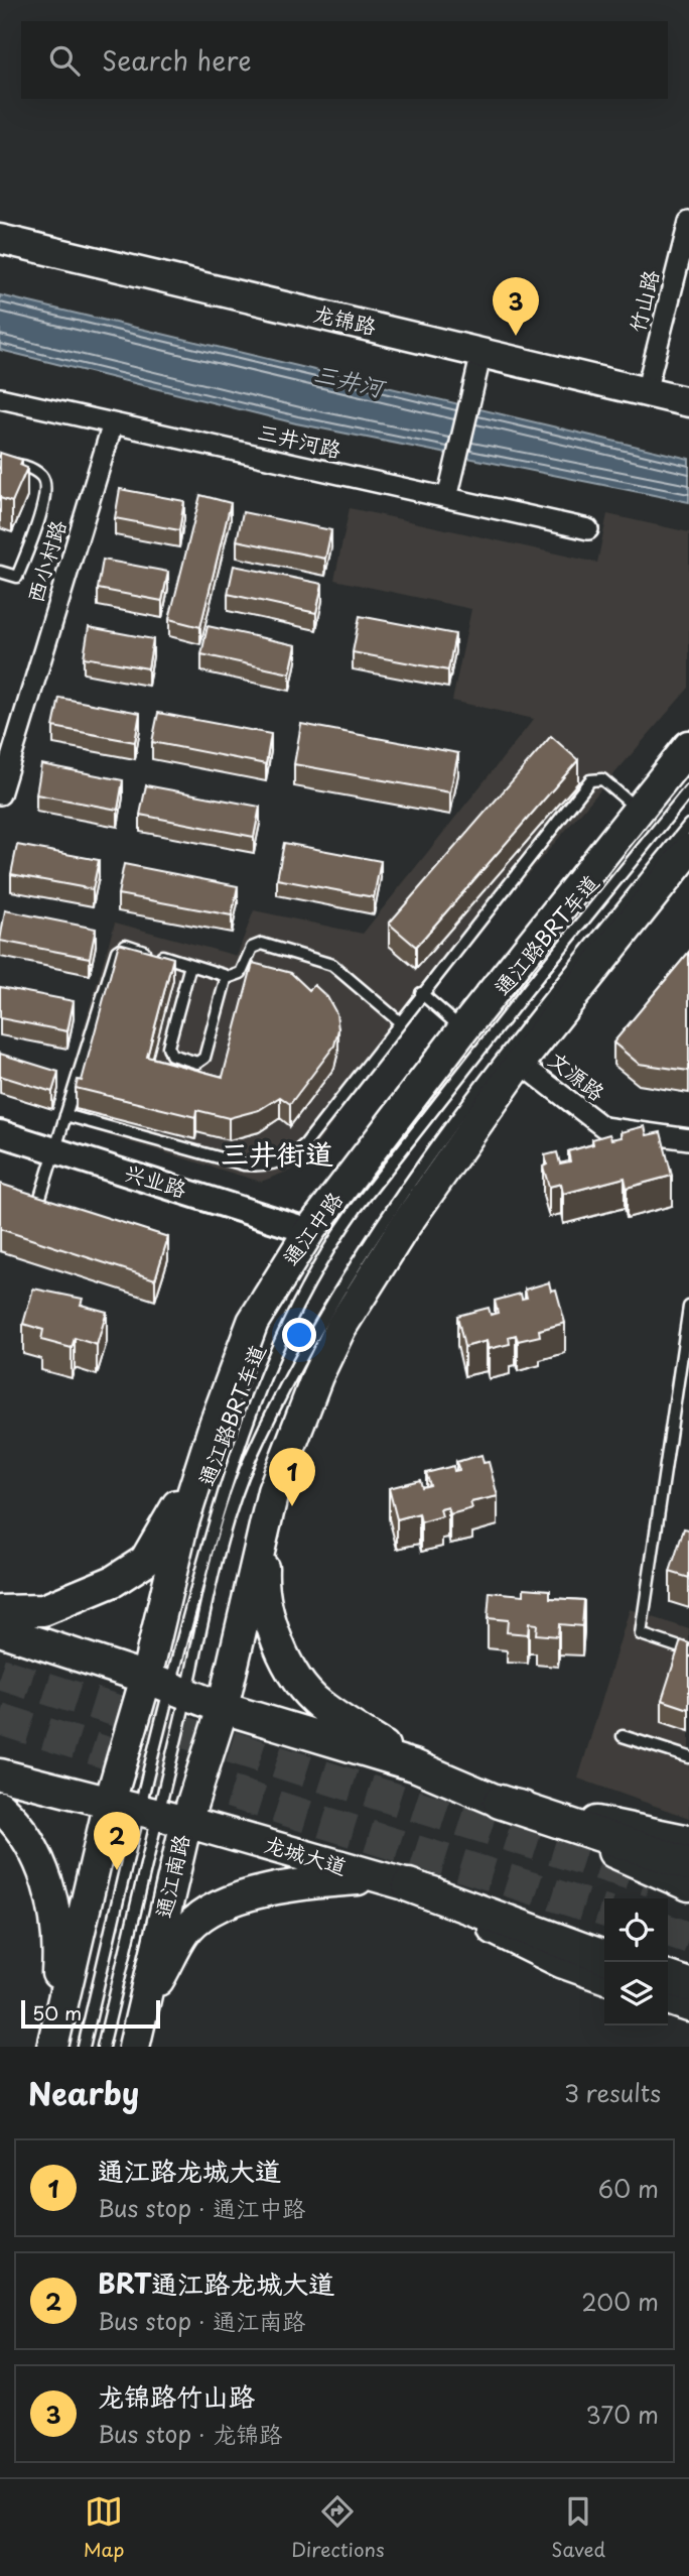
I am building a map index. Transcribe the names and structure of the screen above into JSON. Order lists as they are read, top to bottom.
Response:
{
  "streets": {
    "main road": [
      "龙锦路",
      "通江中路",
      "龙城大道",
      "通江南路"
    ],
    "street": [
      "竹山路",
      "三井河路",
      "西小村路",
      "文源路",
      "兴业路"
    ],
    "lane": ["通江路BRT车道"]
  },
  "crossings": [
    ["竹山路", "龙锦路"],
    ["三井河路", "西小村路"],
    ["通江路BRT车道", "通江中路"],
    ["通江路BRT车道", "龙城大道"],
    ["兴业路", "通江中路"],
    ["通江中路", "龙城大道"],
    ["龙城大道", "通江南路"]
  ],
  "districts": ["三井街道"],
  "water": ["三井河"],
  "scale_bar": "50 m",
  "page": {
    "search": "Search here",
    "pins": ["3", "1", "2"],
    "scale": "50 m",
    "heading": ["Nearby", "3 results"],
    "list": [
      {
        "mark": "1",
        "name": "通江路龙城大道",
        "note": "Bus stop · 通江中路",
        "value": "60 m"
      },
      {
        "mark": "2",
        "name": "BRT通江路龙城大道",
        "note": "Bus stop · 通江南路",
        "value": "200 m"
      },
      {
        "mark": "3",
        "name": "龙锦路竹山路",
        "note": "Bus stop · 龙锦路",
        "value": "370 m"
      }
    ],
    "nav": ["Map", "Directions", "Saved"]
  }
}
